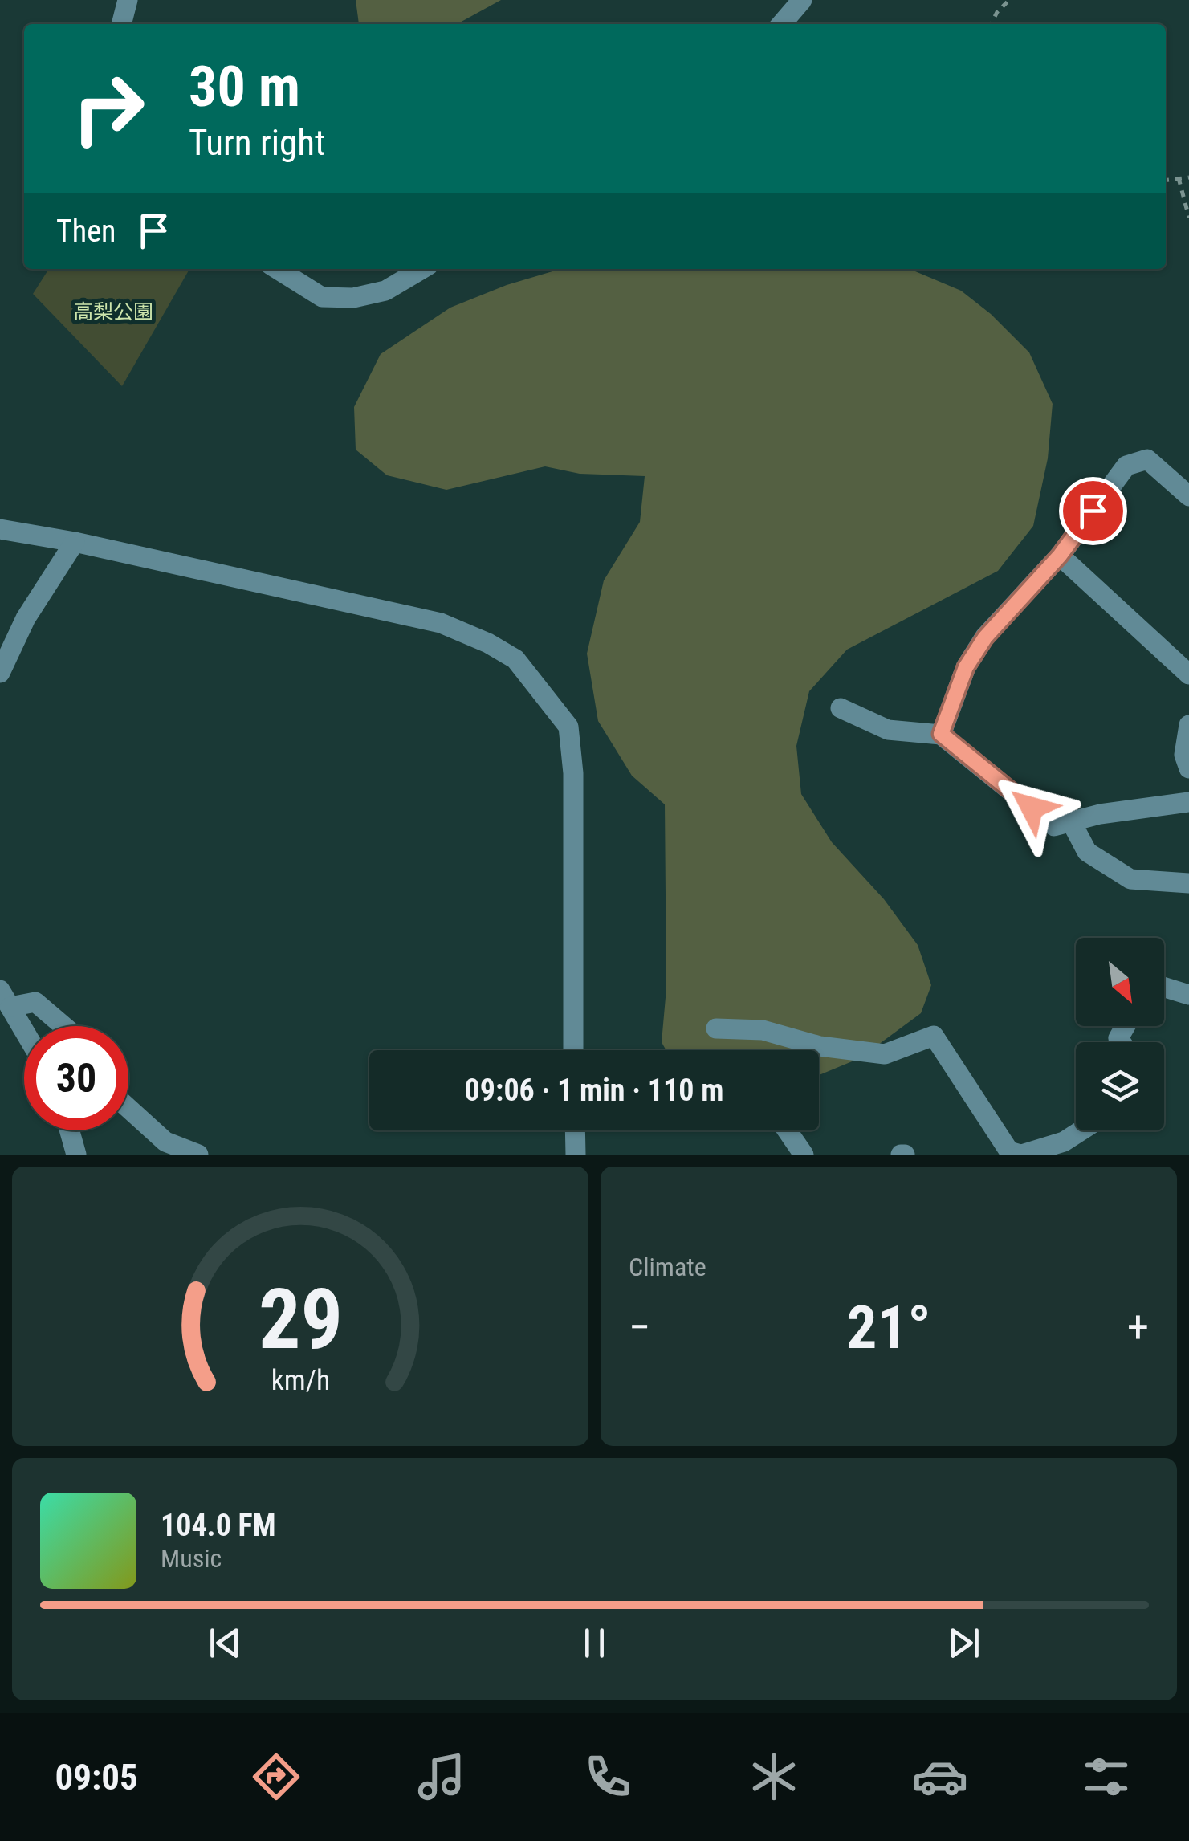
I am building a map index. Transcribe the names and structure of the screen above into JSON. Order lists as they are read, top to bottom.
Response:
{
  "parks": ["高梨公園"],
  "north": "bottom right",
  "page": {
    "turn": ["30 m", "Turn right"],
    "then": "Then",
    "limit": "30",
    "trip": "09:06 · 1 min · 110 m",
    "tile": "Climate",
    "heat": ["−", "21°", "+"],
    "song": ["104.0 FM", "Music"],
    "tabs": "09:05",
    "gauge": ["29", "km/h"]
  }
}
